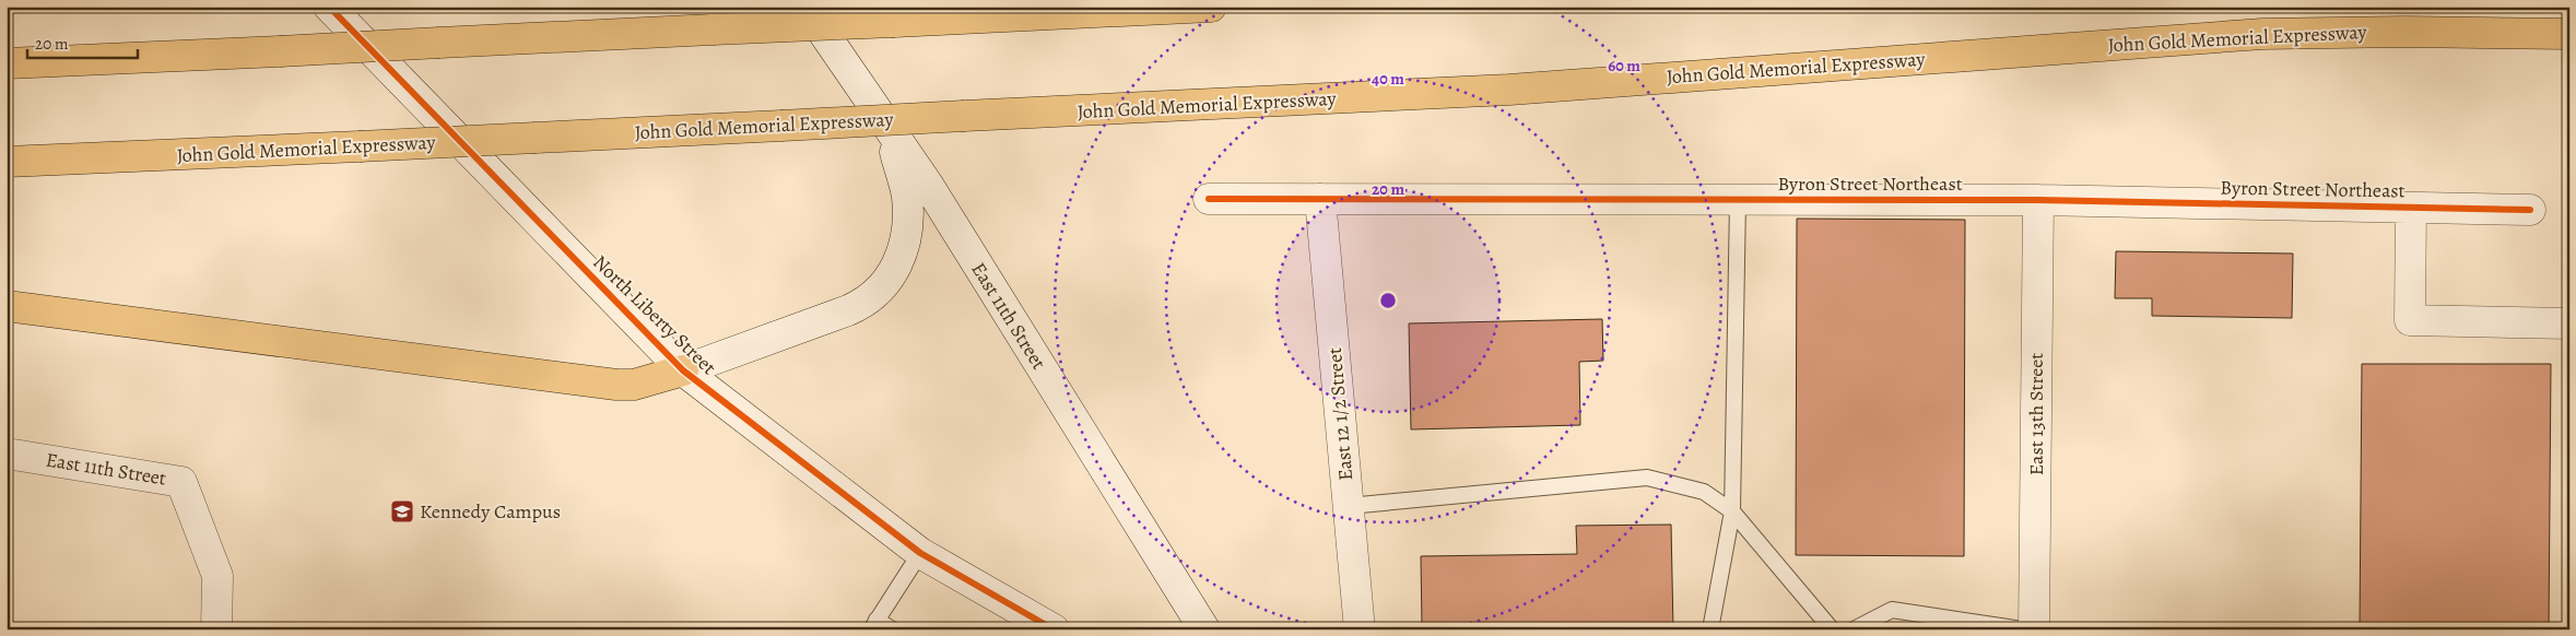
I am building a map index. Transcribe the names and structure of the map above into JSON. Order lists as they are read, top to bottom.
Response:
{
  "streets": {
    "highway": ["John Gold Memorial Expressway"],
    "street": [
      "Byron Street Northeast",
      "North Liberty Street",
      "East 11th Street",
      "East 12 1/2 Street",
      "East 13th Street"
    ]
  },
  "crossings": [
    ["Byron Street Northeast", "East 12 1/2 Street"],
    ["Byron Street Northeast", "East 13th Street"]
  ],
  "places": {
    "school or university": ["Kennedy Campus"]
  },
  "scale_bar": "20 m",
  "rings": ["60 m", "40 m", "20 m"]
}
